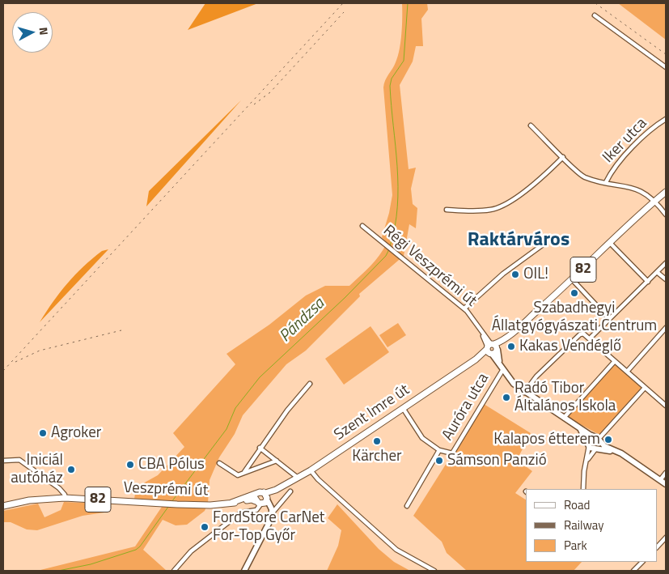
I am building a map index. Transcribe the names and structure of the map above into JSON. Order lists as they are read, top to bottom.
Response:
{
  "streets": {
    "main road": ["82", "Szent Imre út", "Veszprémi út"],
    "street": ["Iker utca", "Régi Veszprémi út", "Auróra utca"]
  },
  "crossings": [
    ["Régi Veszprémi út", "Szent Imre út"],
    ["Szent Imre út", "Veszprémi út"]
  ],
  "districts": ["Raktárváros"],
  "water": ["Pándzsa"],
  "places": [
    "OIL!",
    "Szabadhegyi Állatgyógyászati Centrum",
    "Kakas Vendéglő",
    "Radó Tibor Általános Iskola",
    "Agroker",
    "Kalapos étterem",
    "Kärcher",
    "Sámson Panzió",
    "CBA Pólus",
    "Iniciál autóház",
    "FordStore CarNet For-Top Győr"
  ],
  "legend": ["Road", "Railway", "Park"],
  "north": "right"
}
